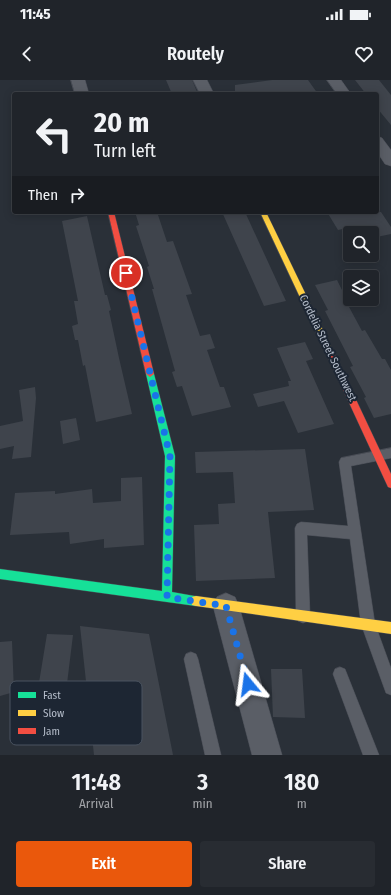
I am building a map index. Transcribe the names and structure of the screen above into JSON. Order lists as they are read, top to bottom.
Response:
{
  "streets": {
    "street": ["Cordelia Street Southwest"]
  },
  "legend": ["Fast", "Slow", "Jam"],
  "page": {
    "status": "11:45",
    "header": "Routely",
    "turn": ["20 m", "Turn left"],
    "then": "Then",
    "eta": [
      "11:48",
      "Arrival",
      "3",
      "min",
      "180",
      "m"
    ],
    "buttons": ["Exit", "Share"]
  }
}
